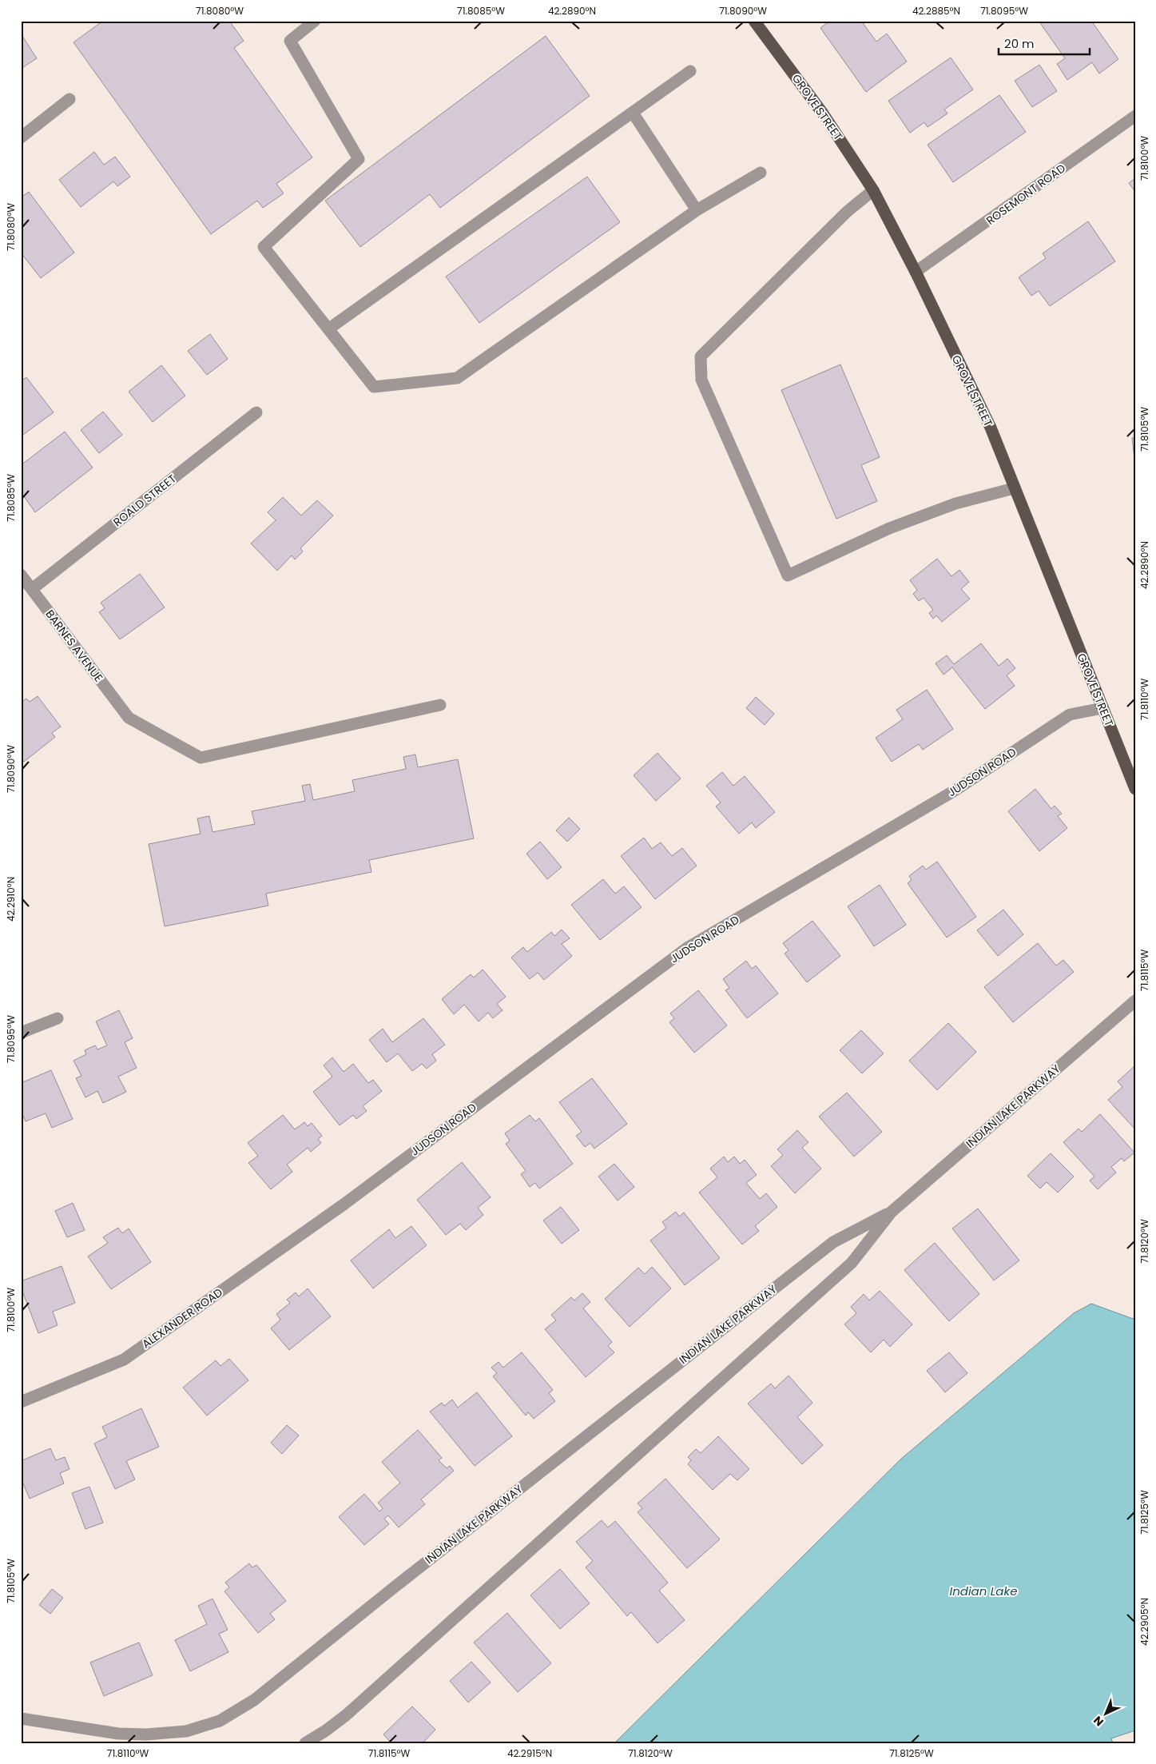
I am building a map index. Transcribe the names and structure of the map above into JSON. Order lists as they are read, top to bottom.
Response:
{
  "streets": {
    "main road": ["GROVE STREET"],
    "street": [
      "ROSEMONT ROAD",
      "ROALD STREET",
      "BARNES AVENUE",
      "JUDSON ROAD",
      "INDIAN LAKE PARKWAY",
      "ALEXANDER ROAD"
    ]
  },
  "crossings": [
    ["GROVE STREET", "ROSEMONT ROAD"],
    ["GROVE STREET", "JUDSON ROAD"],
    ["ROALD STREET", "BARNES AVENUE"],
    ["JUDSON ROAD", "ALEXANDER ROAD"]
  ],
  "water": ["Indian Lake"],
  "scale_bar": "20 m",
  "north": "bottom left",
  "coordinates": [
    "71.8080°W",
    "71.8085°W",
    "42.2890°N",
    "71.8090°W",
    "42.2885°N",
    "71.8095°W",
    "71.8100°W",
    "71.8105°W",
    "71.8110°W",
    "42.2910°N",
    "71.8115°W",
    "71.8120°W",
    "71.8125°W",
    "42.2905°N",
    "42.2915°N"
  ]
}
